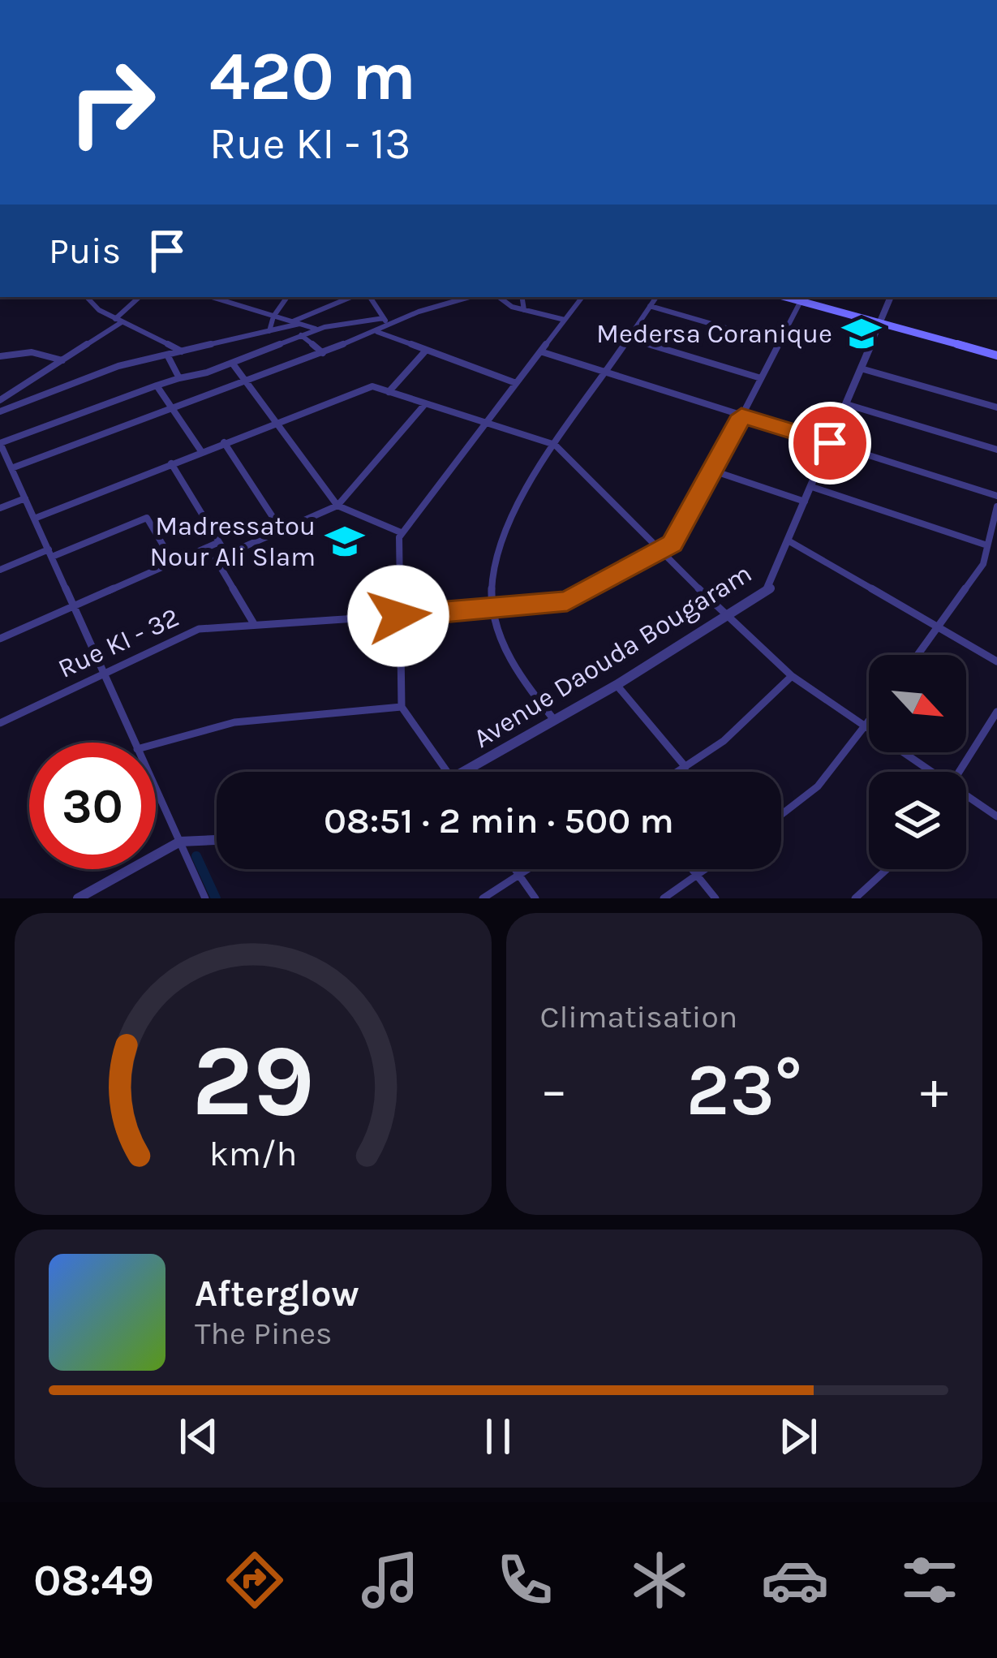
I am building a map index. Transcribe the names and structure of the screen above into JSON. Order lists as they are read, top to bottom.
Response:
{
  "streets": {
    "street": ["Rue KI - 32", "Avenue Daouda Bougaram"]
  },
  "places": {
    "school or university": ["Medersa Coranique", "Madressatou Nour Ali Slam"]
  },
  "north": "bottom right",
  "page": {
    "turn": ["420 m", "Rue KI - 13"],
    "then": "Puis",
    "limit": "30",
    "trip": "08:51 · 2 min · 500 m",
    "tile": "Climatisation",
    "heat": ["−", "23°", "+"],
    "song": ["Afterglow", "The Pines"],
    "tabs": "08:49",
    "gauge": ["29", "km/h"]
  }
}
